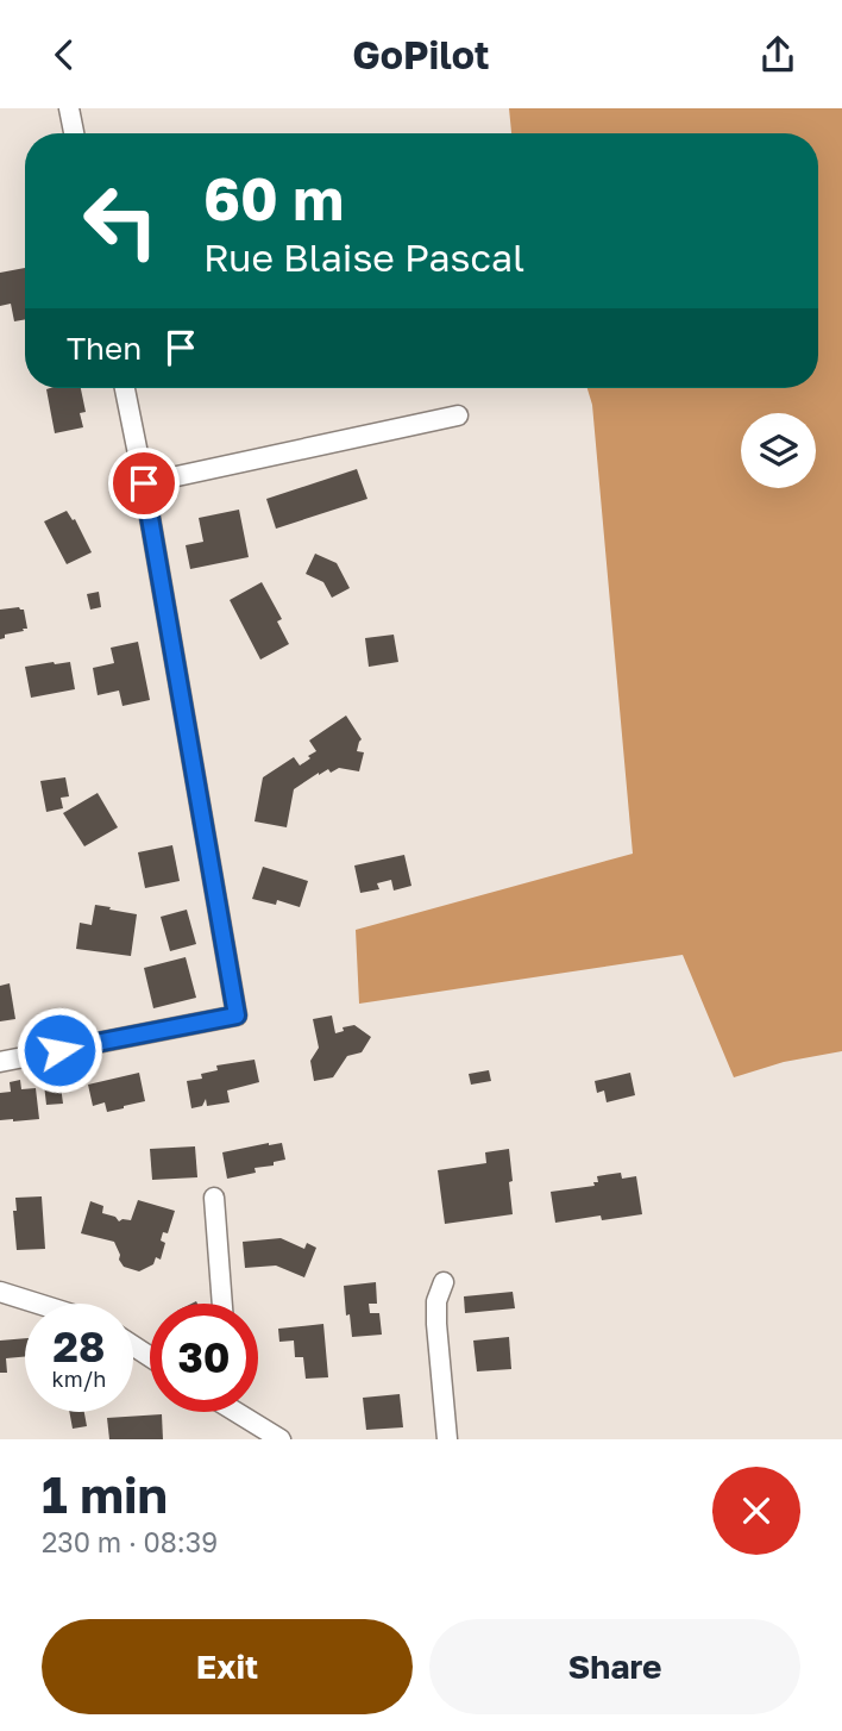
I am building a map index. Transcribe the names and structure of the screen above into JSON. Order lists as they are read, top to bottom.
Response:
{
  "page": {
    "header": "GoPilot",
    "turn": ["60 m", "Rue Blaise Pascal"],
    "then": "Then",
    "speed": "28 km/h",
    "limit": "30",
    "heading": ["1 min", "230 m · 08:39"],
    "buttons": ["Exit", "Share"]
  }
}
